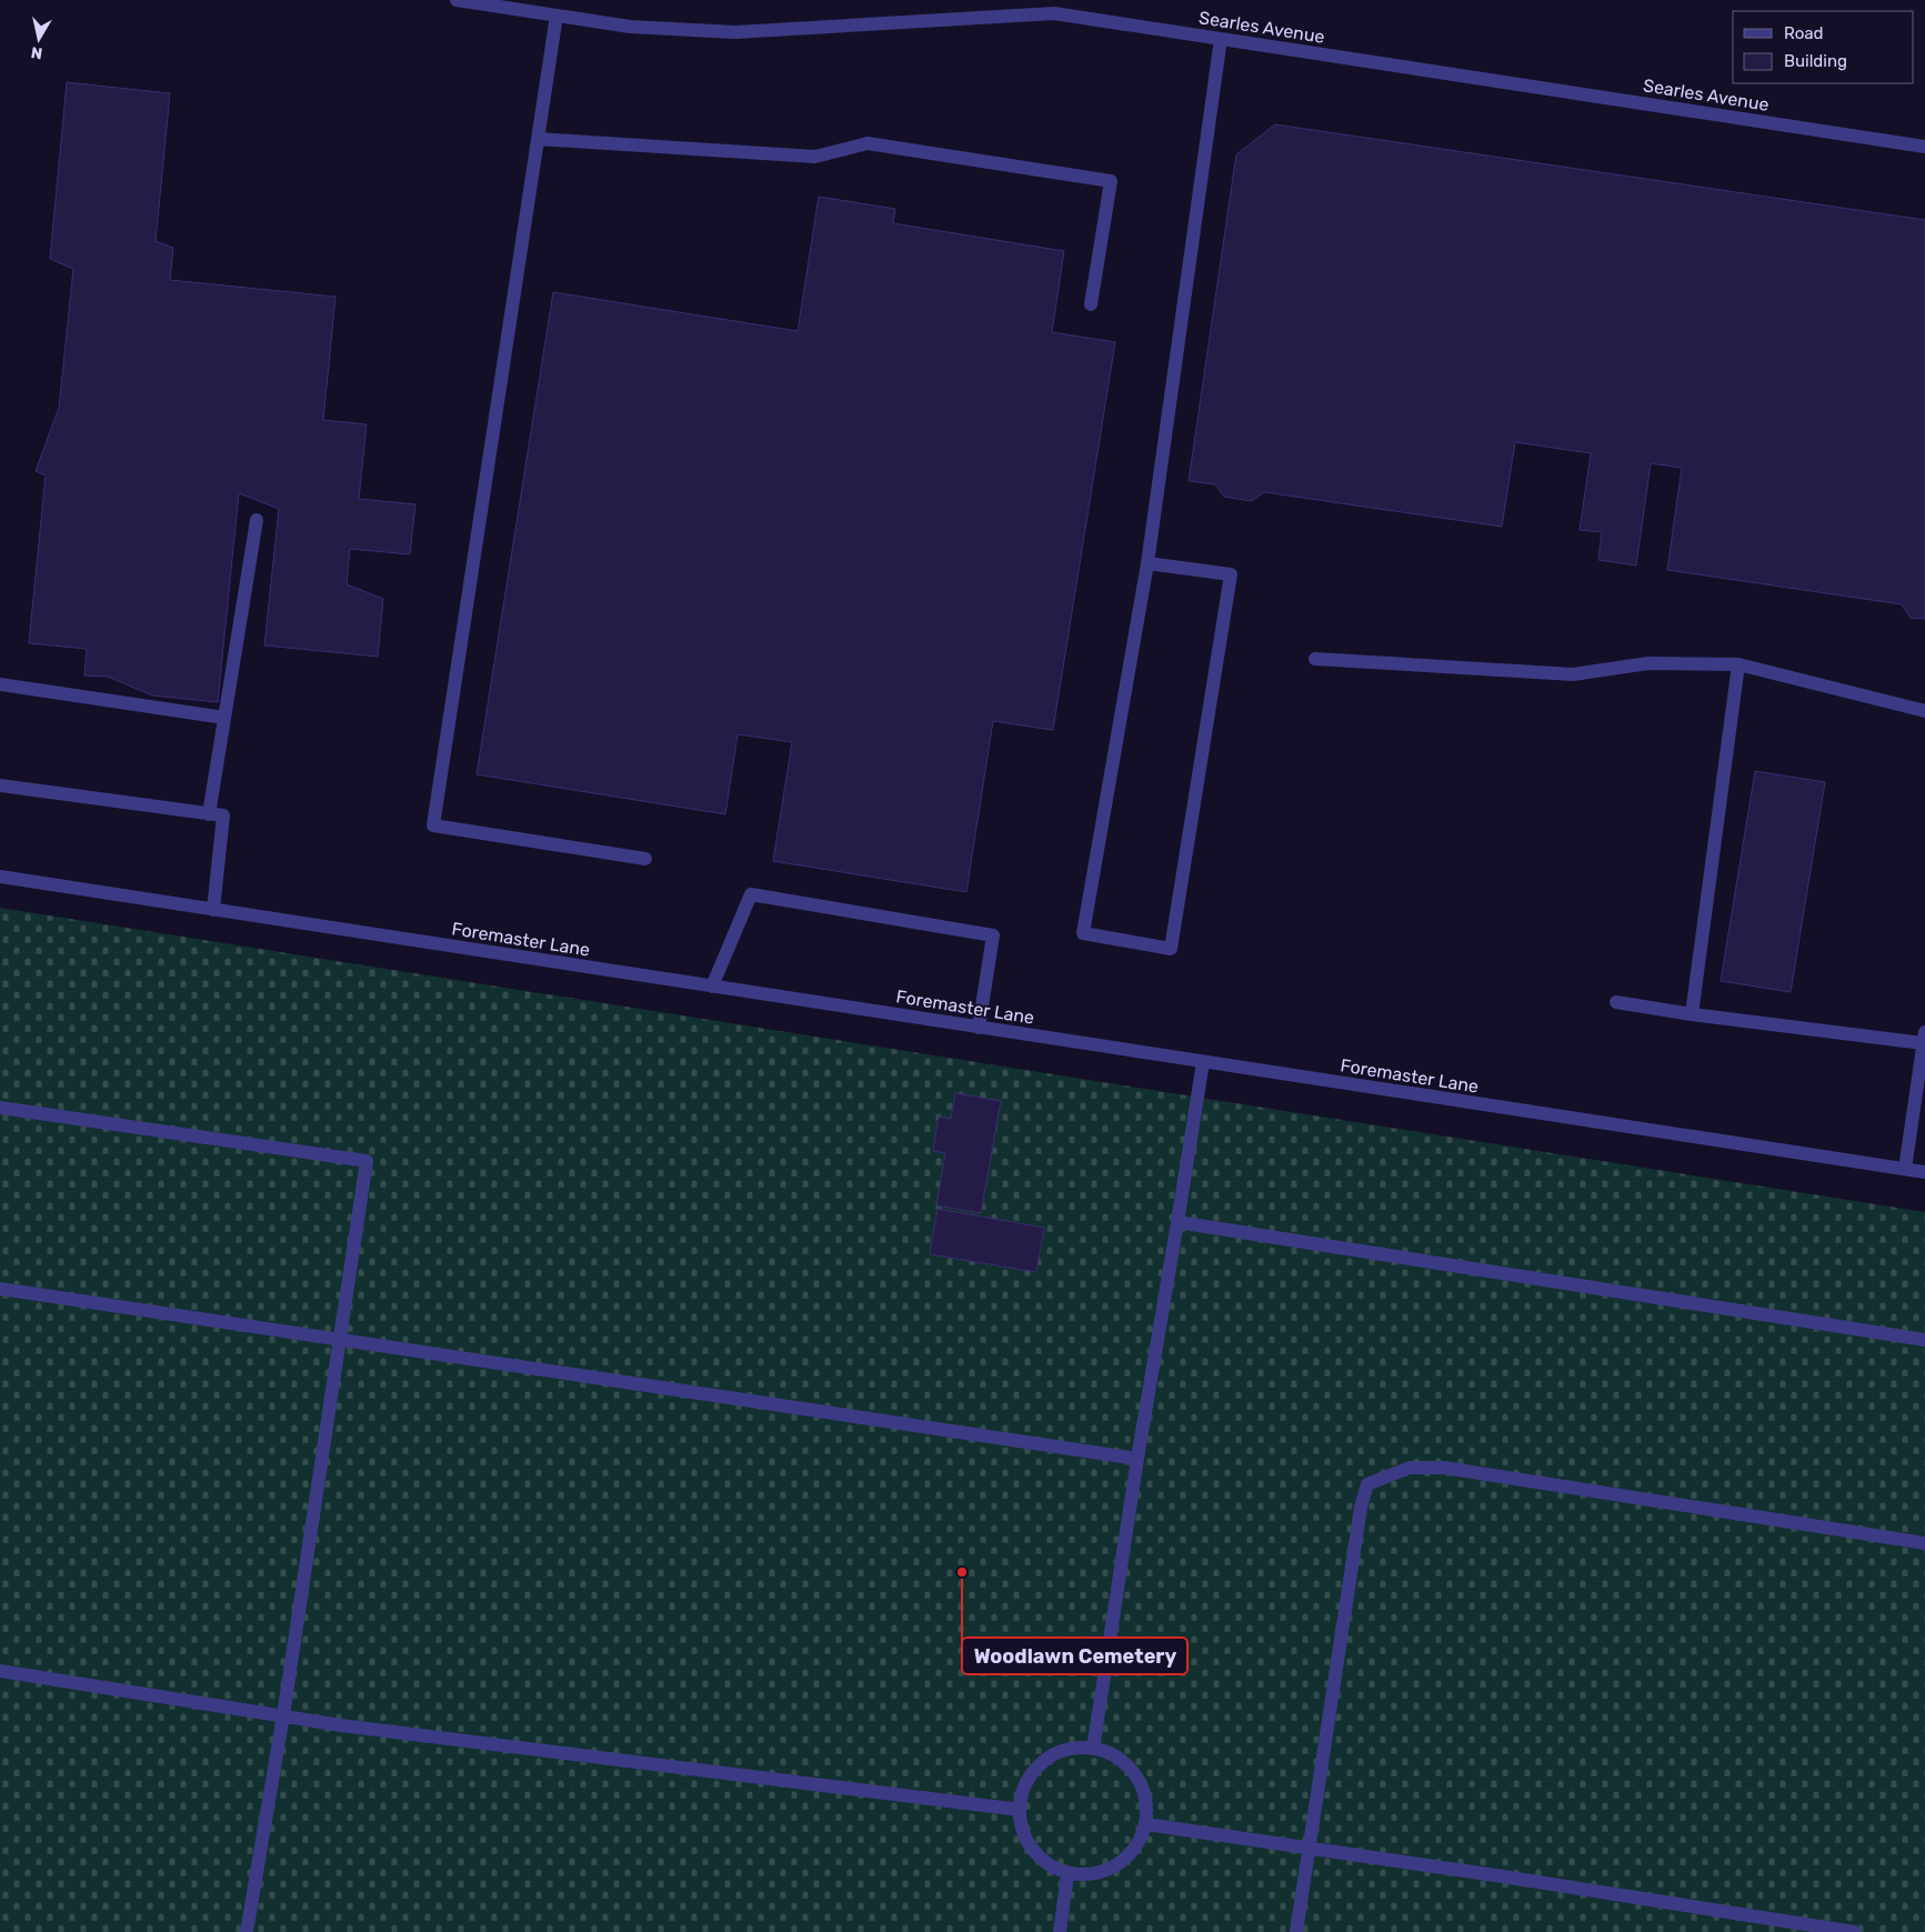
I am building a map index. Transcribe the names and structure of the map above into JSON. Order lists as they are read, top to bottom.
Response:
{
  "streets": {
    "street": ["Searles Avenue", "Foremaster Lane"]
  },
  "places": ["Woodlawn Cemetery"],
  "legend": ["Road", "Building"],
  "north": "bottom"
}
